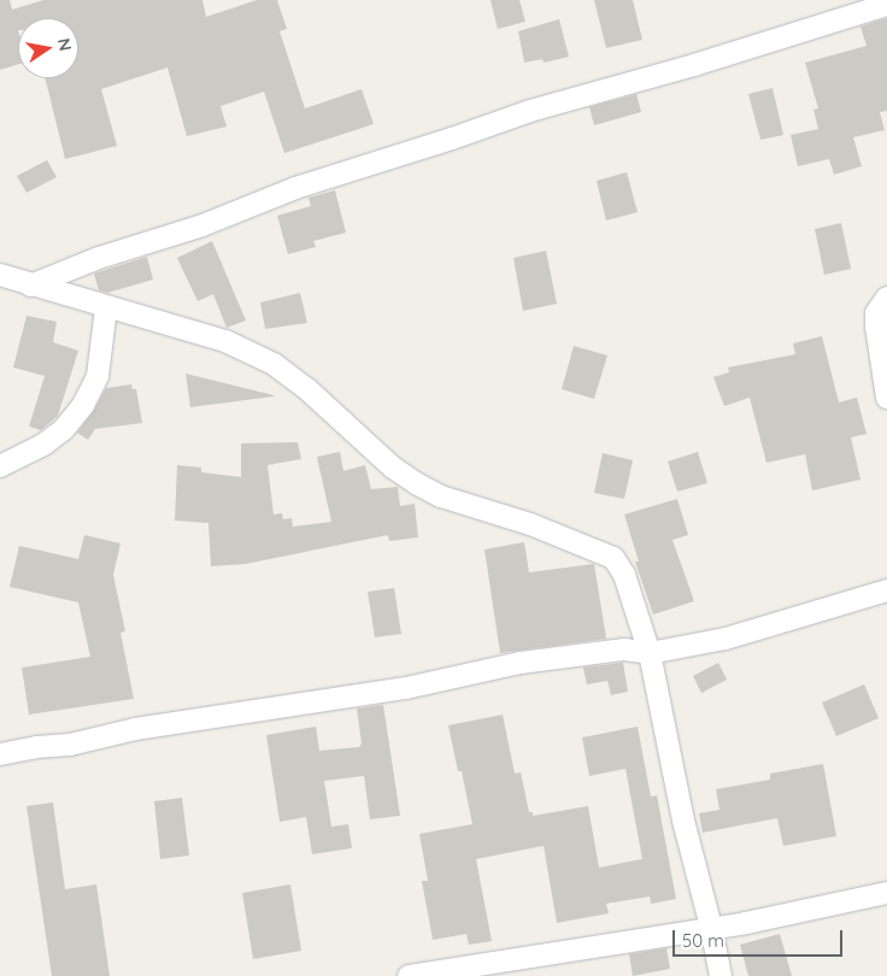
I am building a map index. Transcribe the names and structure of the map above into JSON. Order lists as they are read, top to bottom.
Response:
{
  "scale_bar": "50 m",
  "north": "right"
}
